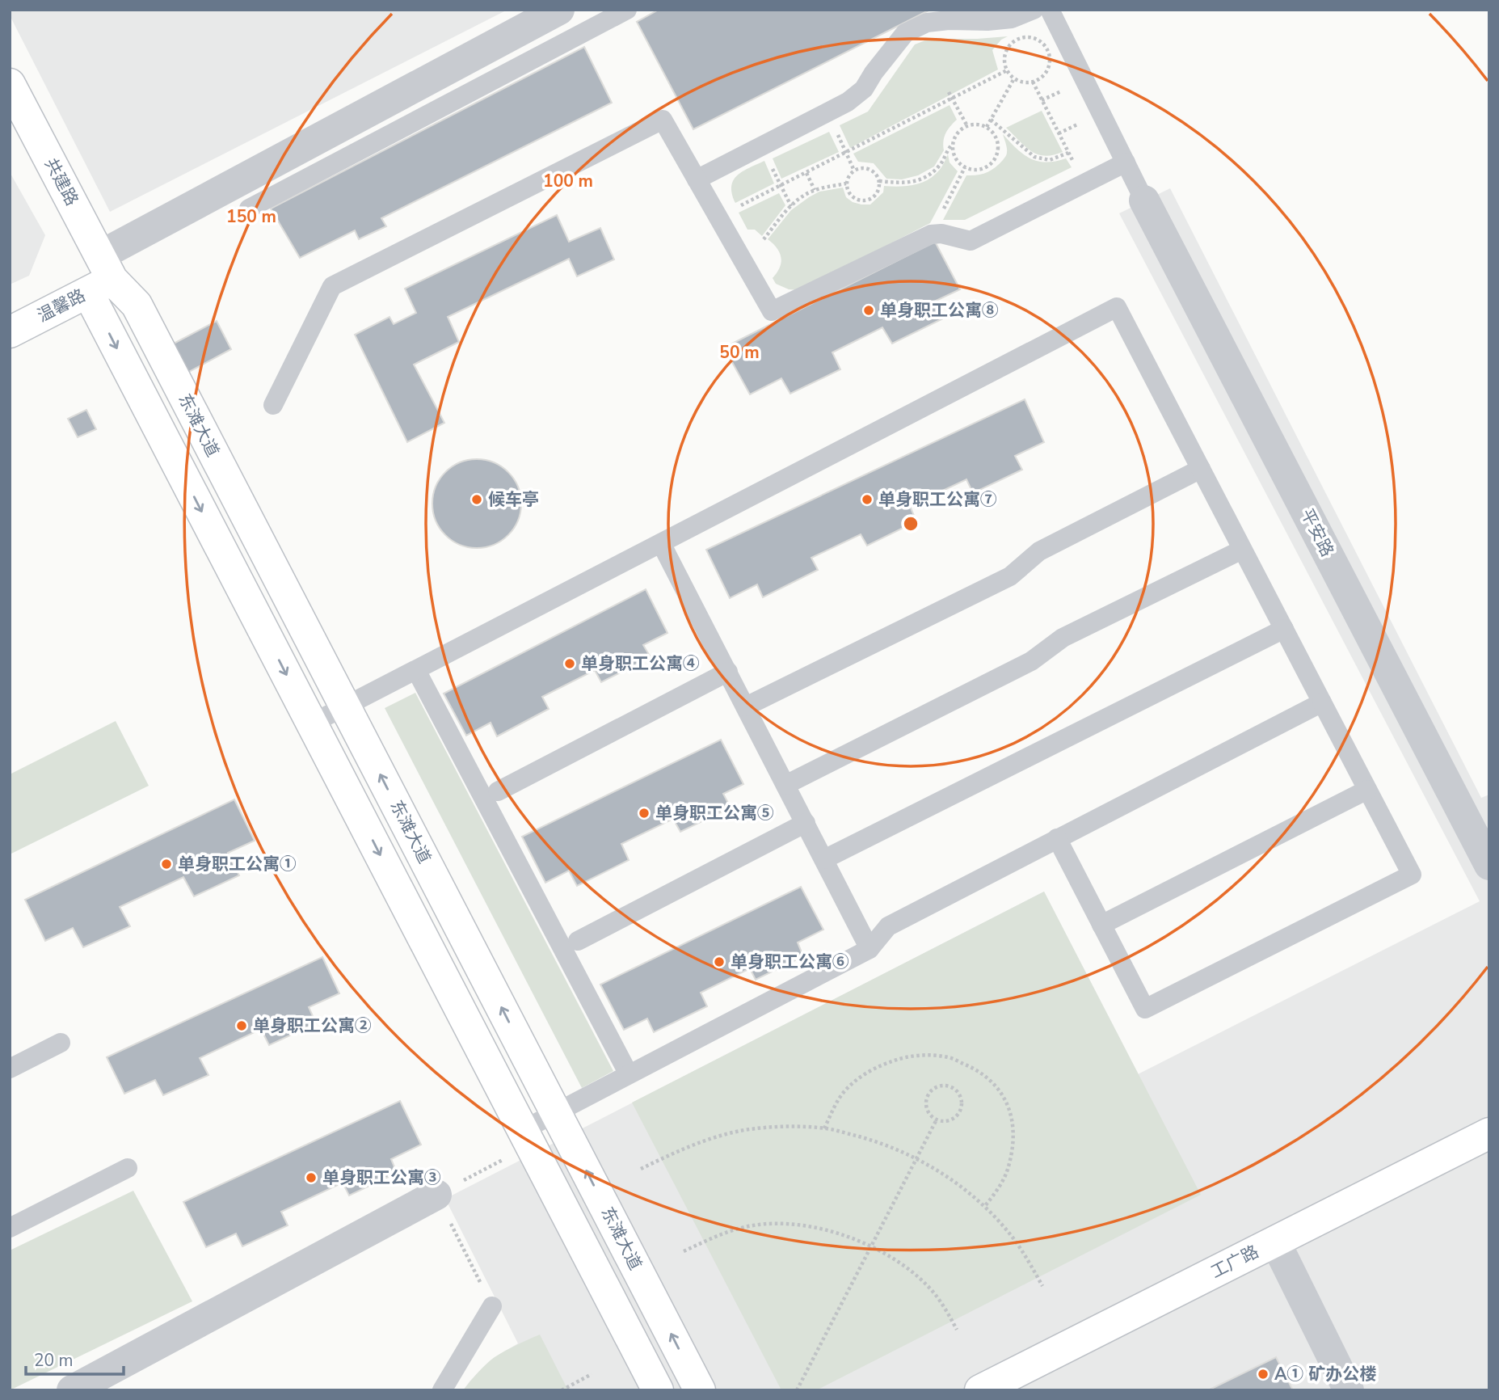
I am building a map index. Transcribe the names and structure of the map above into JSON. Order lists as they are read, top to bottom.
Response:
{
  "streets": {
    "street": [
      "共建路",
      "温馨路",
      "东滩大道",
      "平安路",
      "工广路"
    ]
  },
  "crossings": [
    ["共建路", "温馨路"],
    ["共建路", "东滩大道"],
    ["温馨路", "东滩大道"]
  ],
  "places": [
    "单身职工公寓⑧",
    "候车亭",
    "单身职工公寓⑦",
    "单身职工公寓④",
    "单身职工公寓⑤",
    "单身职工公寓①",
    "单身职工公寓⑥",
    "单身职工公寓②",
    "单身职工公寓③",
    "A① 矿办公楼"
  ],
  "scale_bar": "20 m",
  "rings": ["100 m", "150 m", "50 m"]
}
